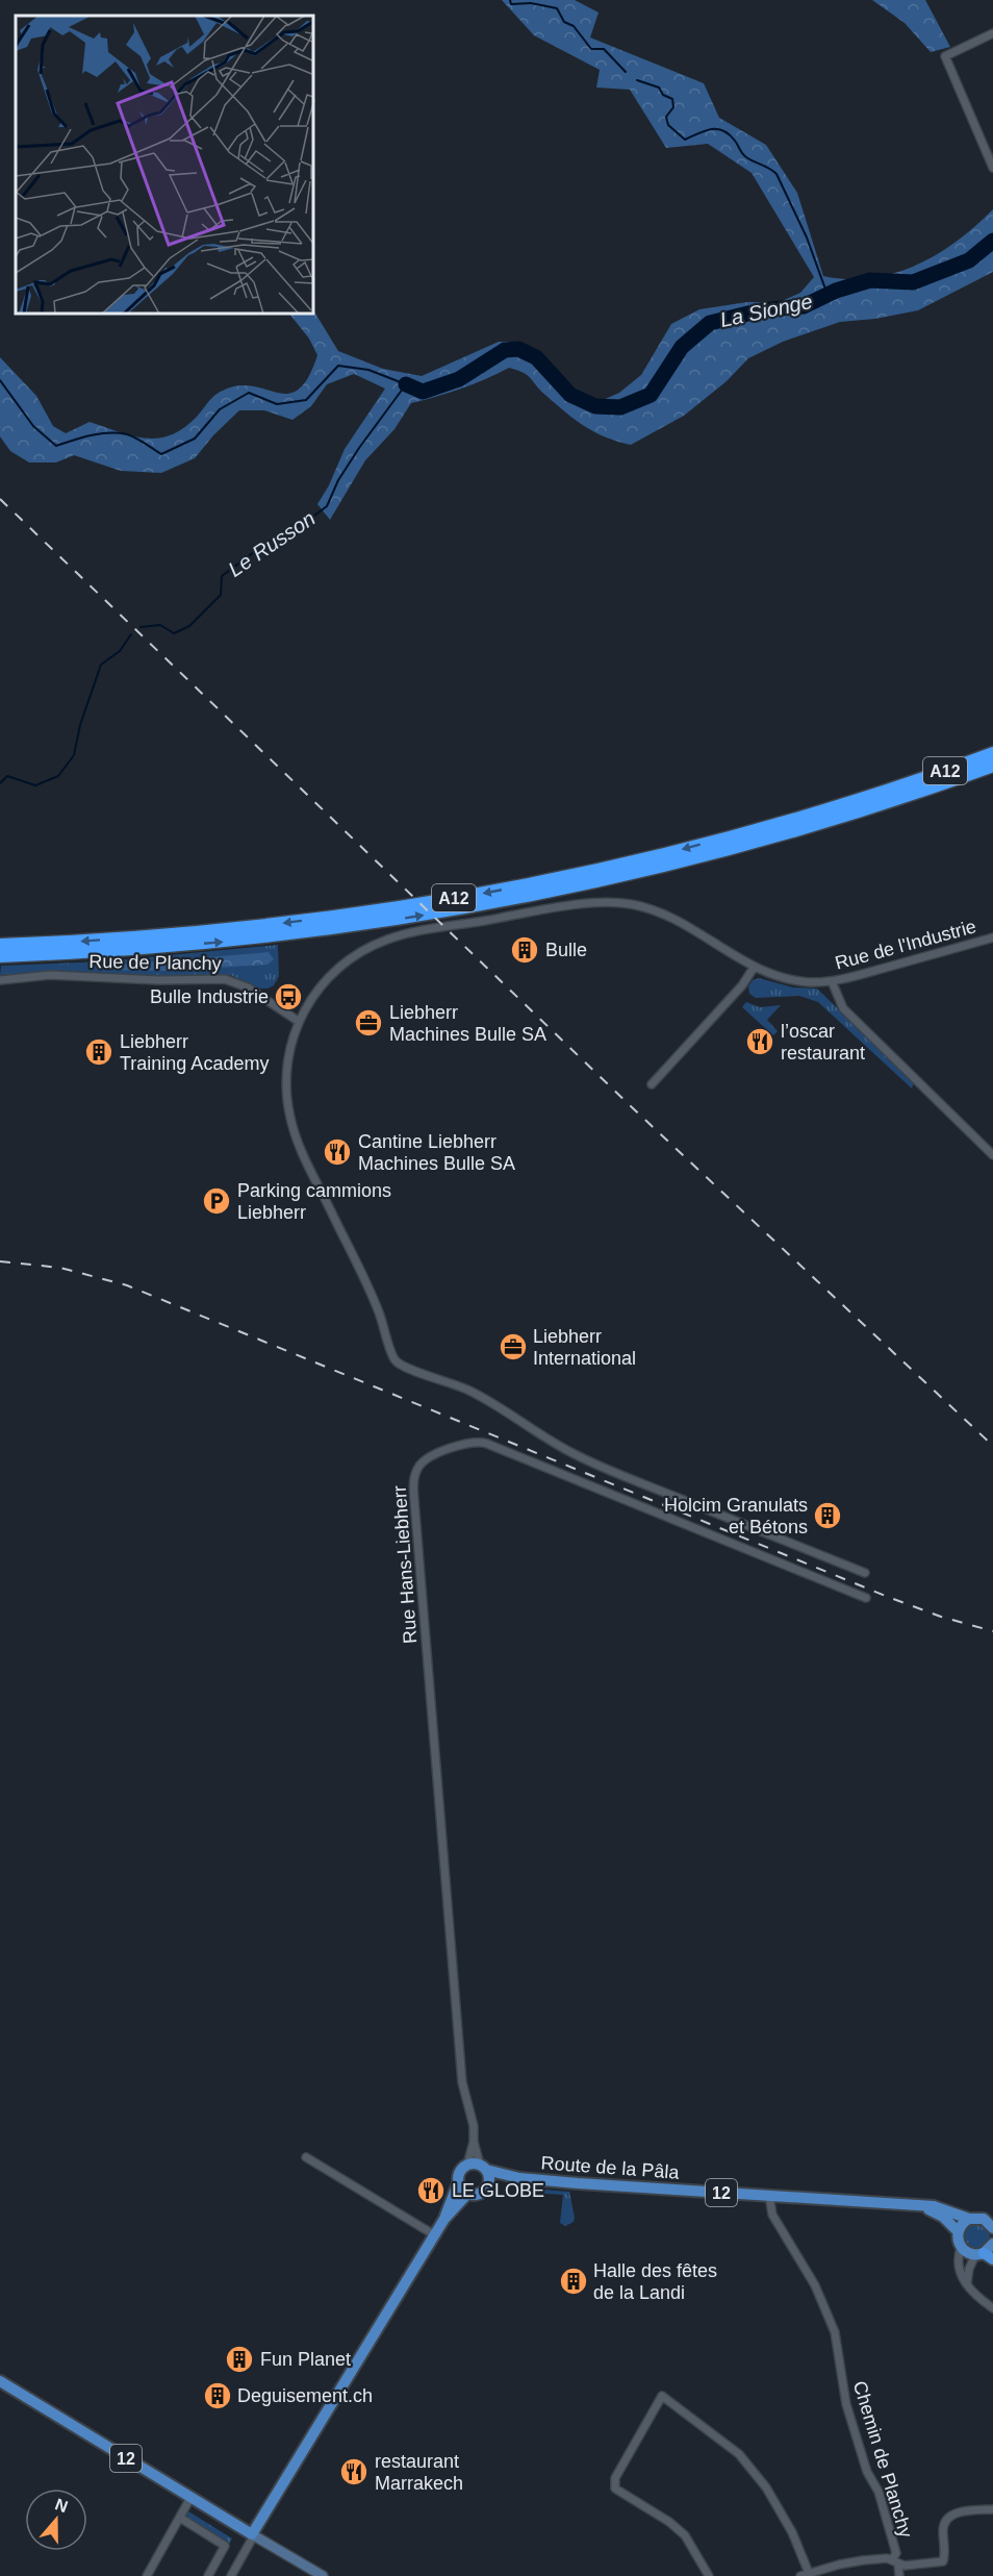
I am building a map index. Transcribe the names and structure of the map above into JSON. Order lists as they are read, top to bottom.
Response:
{
  "streets": {
    "highway": ["A12"],
    "main road": ["Route de la Pâla", "12"],
    "street": [
      "Rue de l'Industrie",
      "Rue de Planchy",
      "Rue Hans-Liebherr",
      "Chemin de Planchy"
    ]
  },
  "crossings": [
    ["Rue de l'Industrie", "Rue de Planchy"],
    ["Rue Hans-Liebherr", "Route de la Pâla"],
    ["Route de la Pâla", "12"],
    ["Route de la Pâla", "Chemin de Planchy"]
  ],
  "water": ["La Sionge", "Le Russon"],
  "places": {
    "building": [
      "Bulle",
      "Liebherr Training Academy",
      "Holcim Granulats et Bétons",
      "Halle des fêtes de la Landi",
      "Fun Planet",
      "Deguisement.ch"
    ],
    "bus stop": ["Bulle Industrie"],
    "office": ["Liebherr Machines Bulle SA", "Liebherr International"],
    "restaurant": [
      "l’oscar restaurant",
      "Cantine Liebherr Machines Bulle SA",
      "LE GLOBE",
      "restaurant Marrakech"
    ],
    "parking": ["Parking cammions Liebherr"]
  },
  "north": "top"
}
